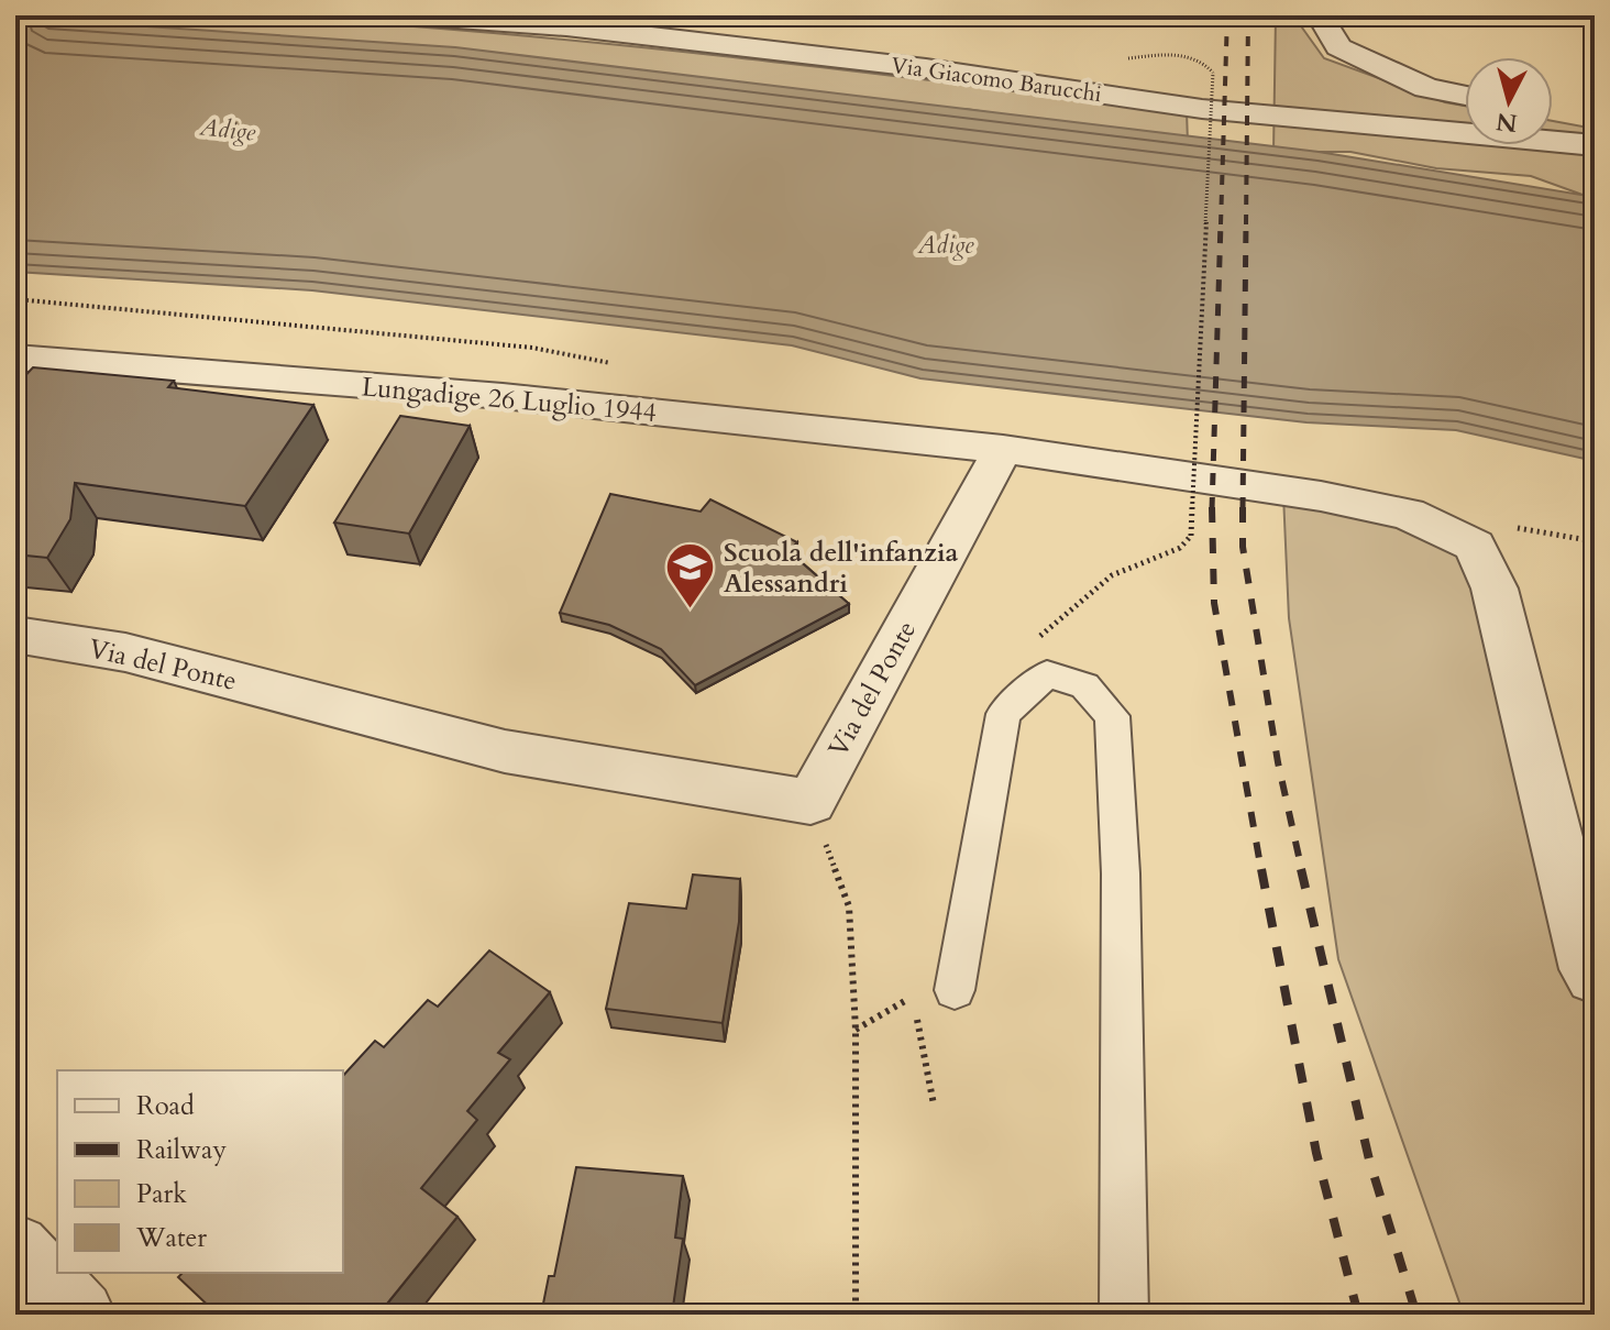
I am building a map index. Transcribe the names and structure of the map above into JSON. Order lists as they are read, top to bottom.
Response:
{
  "streets": {
    "street": ["Via Giacomo Barucchi", "Lungadige 26 Luglio 1944", "Via del Ponte"]
  },
  "crossings": [
    ["Lungadige 26 Luglio 1944", "Via del Ponte"]
  ],
  "water": ["Adige"],
  "places": {
    "school or university": ["Scuola dell'infanzia Alessandri"]
  },
  "legend": [
    "Road",
    "Railway",
    "Park",
    "Water"
  ],
  "north": "bottom"
}
